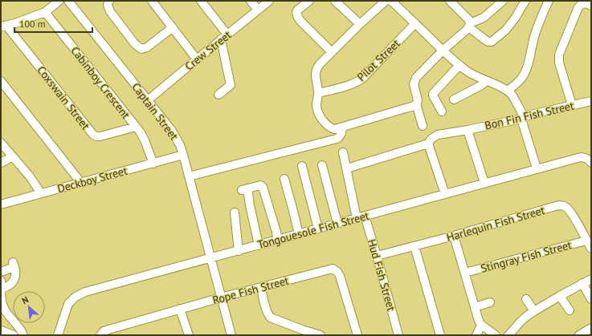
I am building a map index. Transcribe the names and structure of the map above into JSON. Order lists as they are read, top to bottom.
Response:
{
  "streets": {
    "street": [
      "Crew Street",
      "Pilot Street",
      "Cabinboy Crescent",
      "Coxswain Street",
      "Captain Street",
      "Bon Fin Fish Street",
      "Deckboy Street",
      "Harlequin Fish Street",
      "Tongouesole Fish Street",
      "Stingray Fish Street",
      "Hud Fish Street",
      "Rope Fish Street"
    ]
  },
  "crossings": [
    ["Crew Street", "Captain Street"],
    ["Cabinboy Crescent", "Coxswain Street"],
    ["Cabinboy Crescent", "Deckboy Street"],
    ["Captain Street", "Deckboy Street"],
    ["Captain Street", "Tongouesole Fish Street"],
    ["Captain Street", "Rope Fish Street"],
    ["Bon Fin Fish Street", "Hud Fish Street"],
    ["Harlequin Fish Street", "Stingray Fish Street"],
    ["Harlequin Fish Street", "Hud Fish Street"],
    ["Tongouesole Fish Street", "Hud Fish Street"]
  ],
  "scale_bar": "100 m",
  "north": "top left"
}
